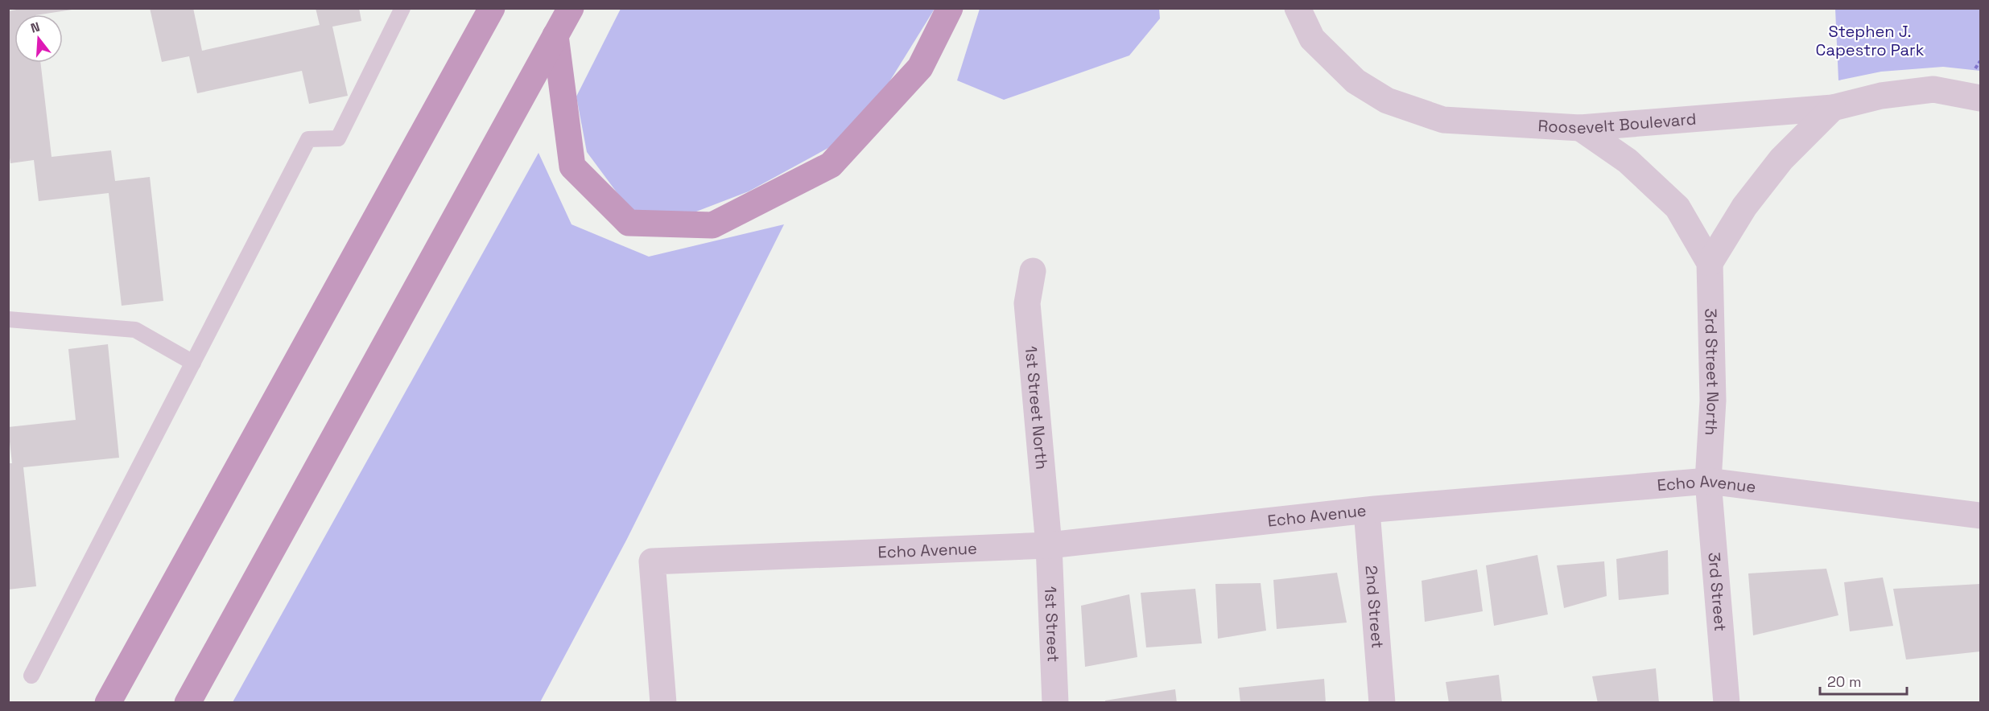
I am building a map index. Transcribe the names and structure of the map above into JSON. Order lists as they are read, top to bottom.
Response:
{
  "streets": {
    "street": [
      "Roosevelt Boulevard",
      "3rd Street North",
      "1st Street North",
      "Echo Avenue",
      "3rd Street",
      "2nd Street",
      "1st Street"
    ]
  },
  "crossings": [
    ["Roosevelt Boulevard", "3rd Street North"],
    ["3rd Street North", "Echo Avenue"],
    ["3rd Street North", "3rd Street"],
    ["1st Street North", "Echo Avenue"],
    ["1st Street North", "1st Street"],
    ["Echo Avenue", "3rd Street"],
    ["Echo Avenue", "2nd Street"],
    ["Echo Avenue", "1st Street"]
  ],
  "parks": ["Stephen J. Capestro Park"],
  "scale_bar": "20 m",
  "north": "top"
}
